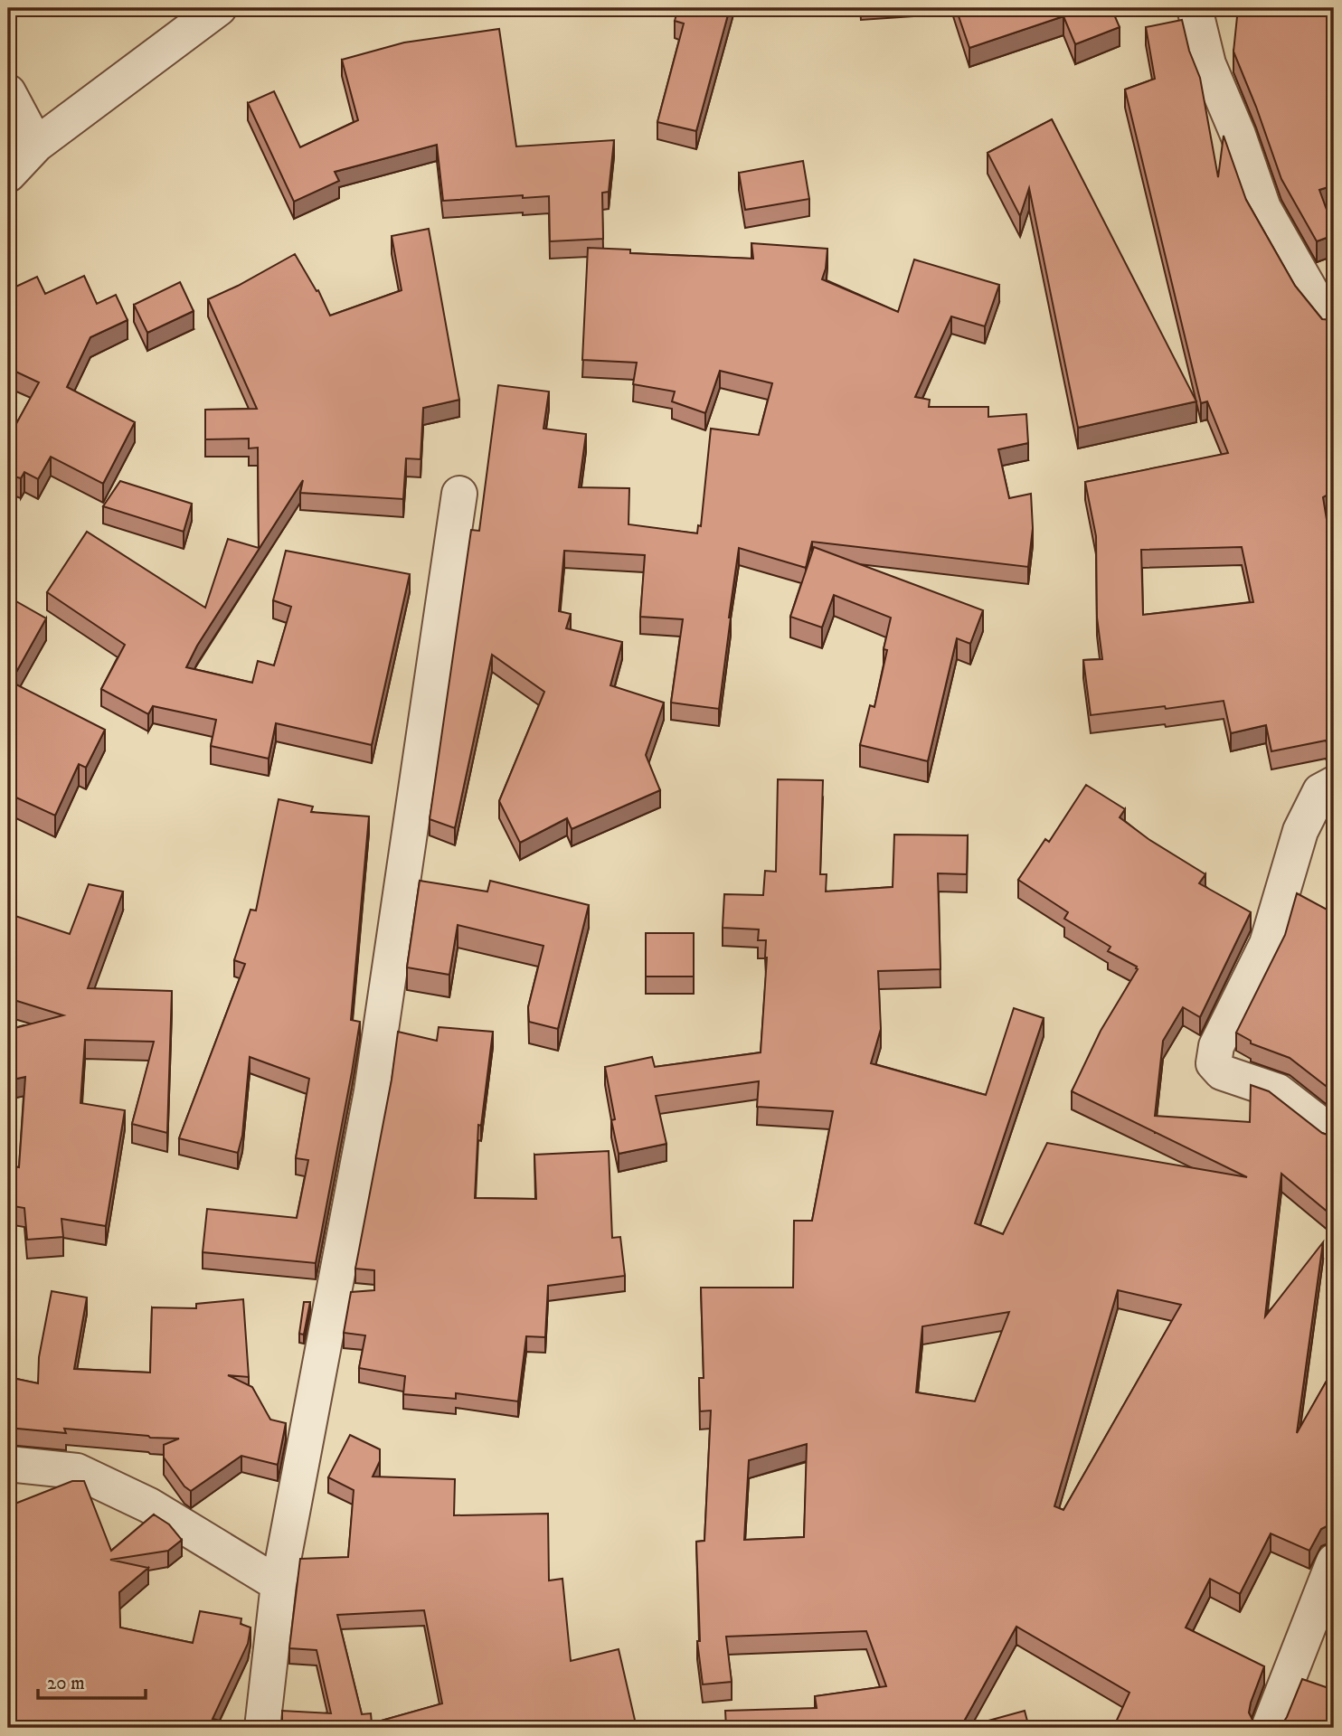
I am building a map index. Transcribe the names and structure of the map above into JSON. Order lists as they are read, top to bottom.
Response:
{
  "scale_bar": "20 m"
}
